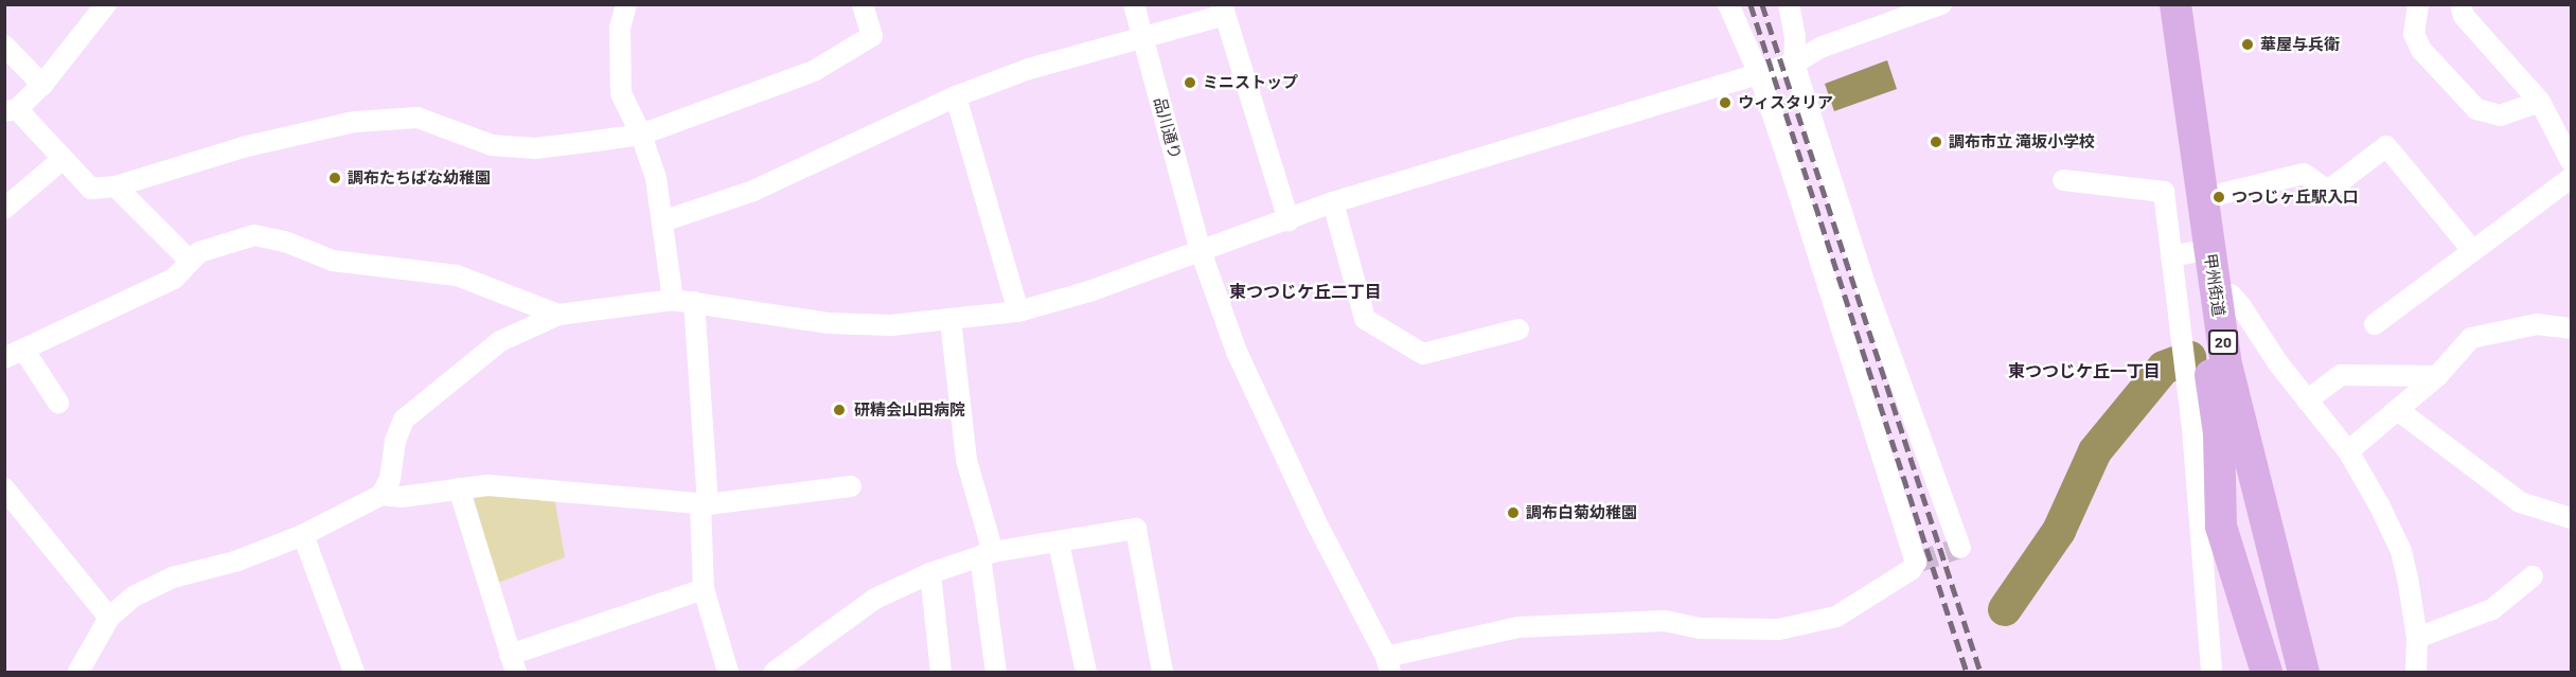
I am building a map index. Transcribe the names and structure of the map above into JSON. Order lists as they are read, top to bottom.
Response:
{
  "streets": {
    "highway": ["甲州街道", "20"],
    "street": ["品川通り"]
  },
  "districts": ["東つつじケ丘二丁目", "東つつじケ丘一丁目"],
  "places": [
    "華屋与兵衛",
    "ミニストップ",
    "ウィスタリア",
    "調布市立 滝坂小学校",
    "調布たちばな幼稚園",
    "つつじヶ丘駅入口",
    "研精会山田病院",
    "調布白菊幼稚園"
  ]
}
